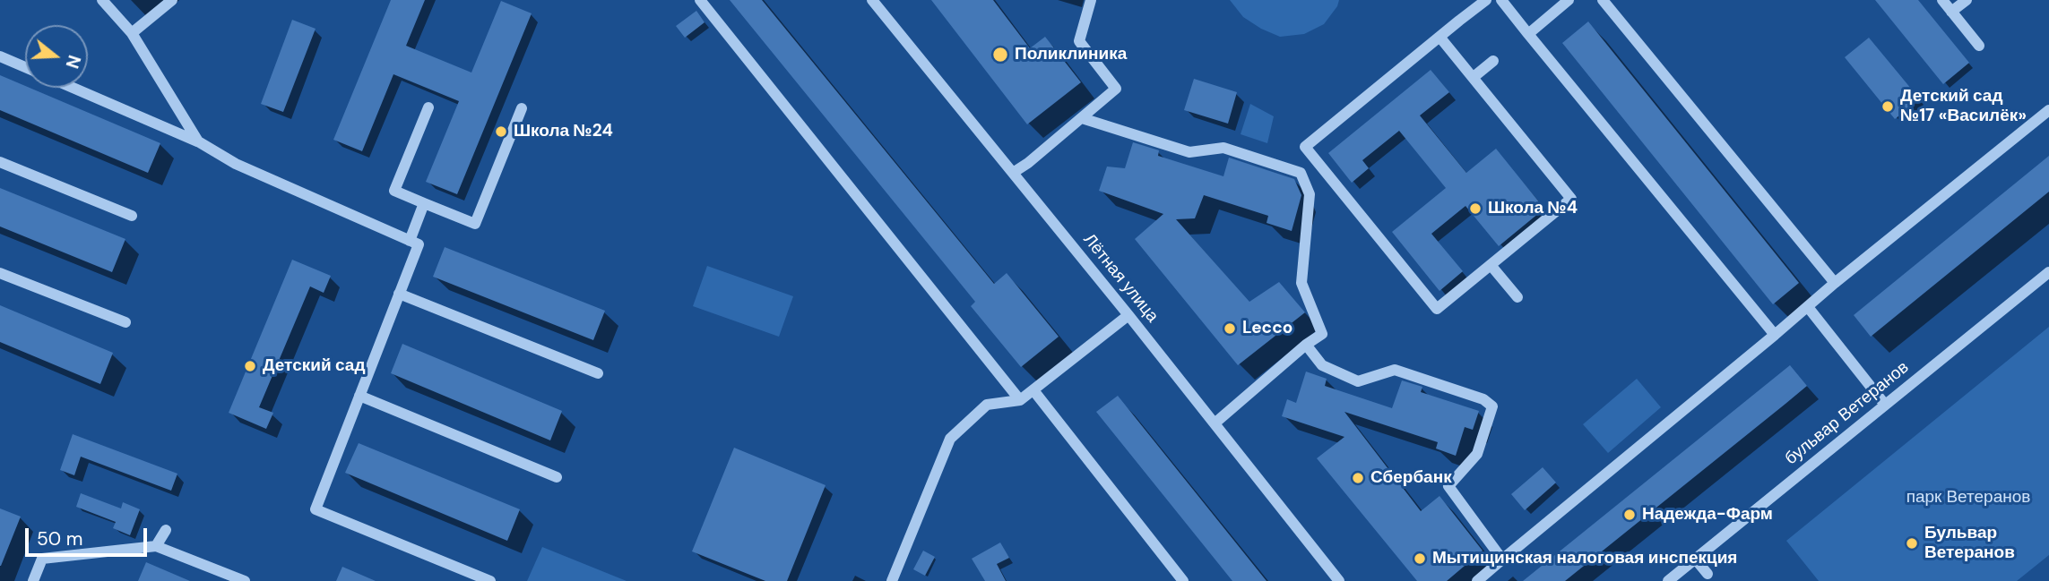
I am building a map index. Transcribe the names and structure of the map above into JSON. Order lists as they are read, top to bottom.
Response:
{
  "streets": {
    "street": ["Лётная улица", "бульвар Ветеранов"]
  },
  "parks": ["парк Ветеранов"],
  "places": [
    "Поликлиника",
    "Детский сад №17 «Василёк»",
    "Школа №24",
    "Школа №4",
    "Lecco",
    "Детский сад",
    "Сбербанк",
    "Надежда-Фарм",
    "Бульвар Ветеранов",
    "Мытищинская налоговая инспекция"
  ],
  "scale_bar": "50 m",
  "north": "right"
}
